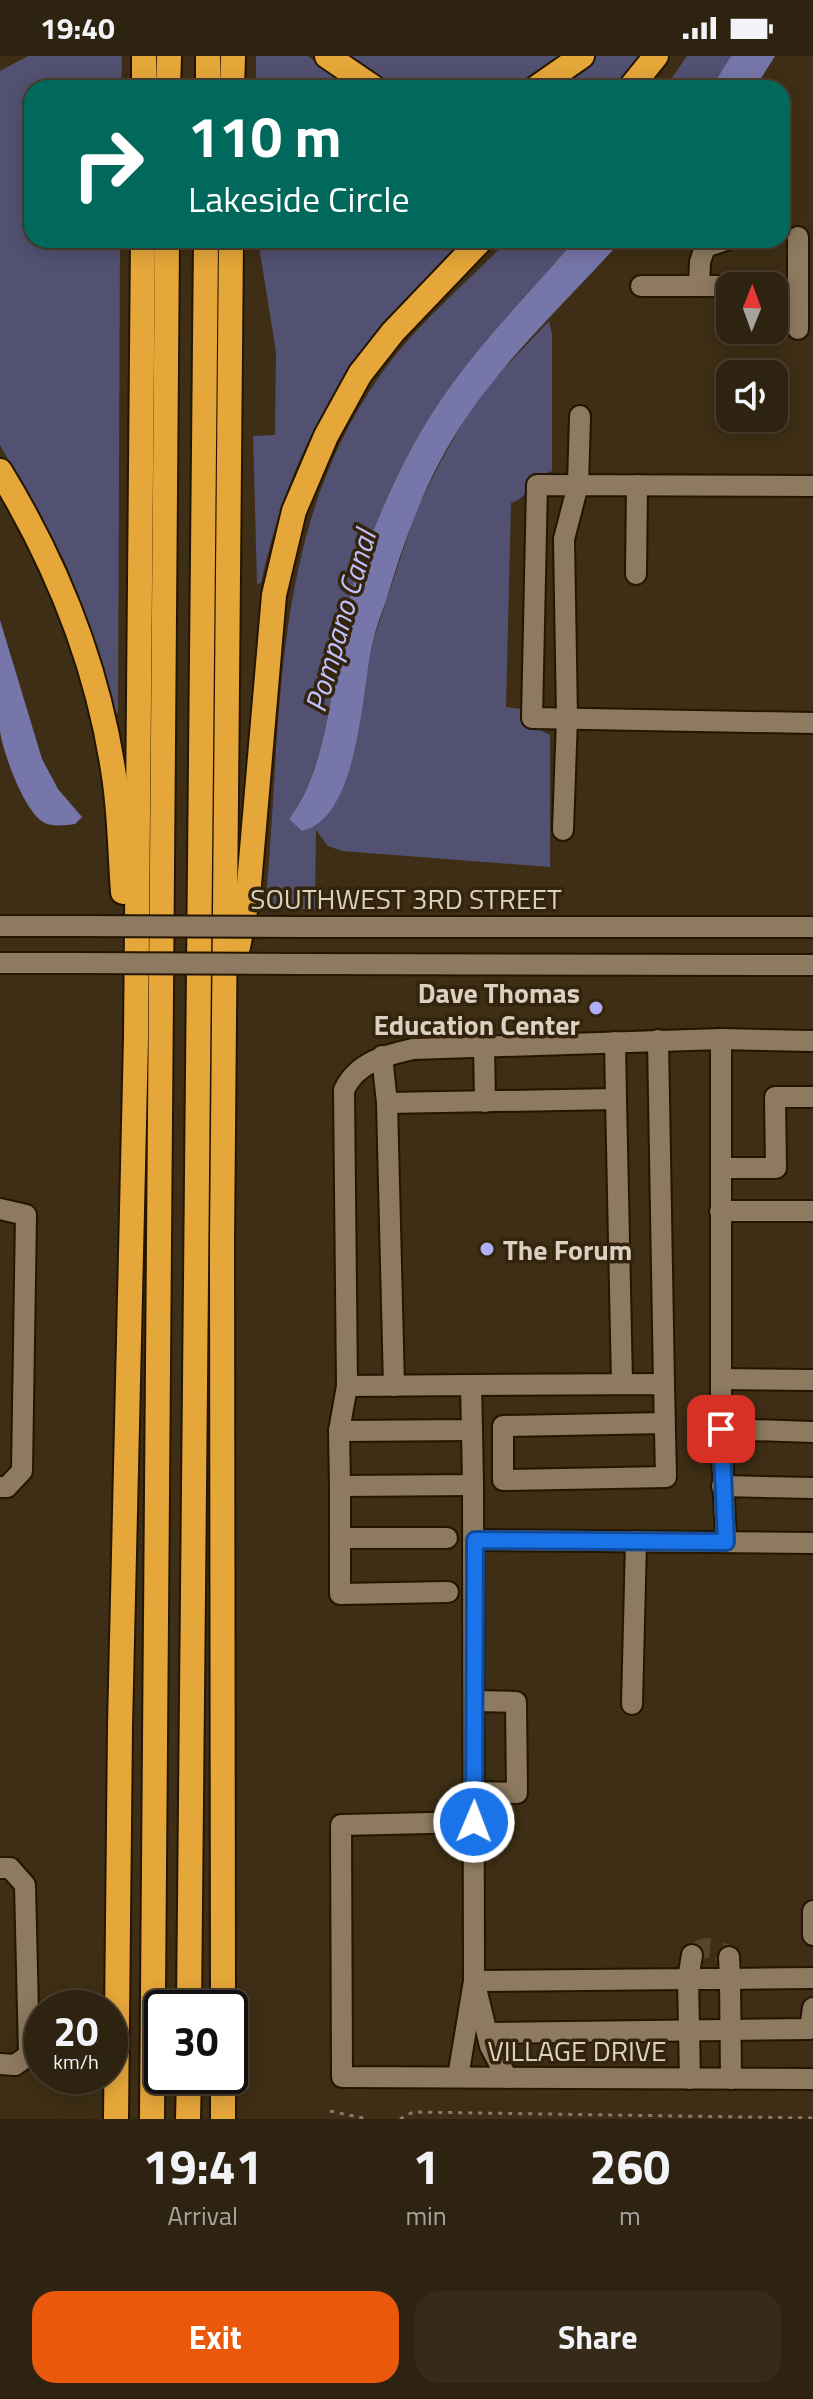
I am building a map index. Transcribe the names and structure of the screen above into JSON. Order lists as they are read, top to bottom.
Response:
{
  "streets": {
    "street": ["SOUTHWEST 3RD STREET", "VILLAGE DRIVE"]
  },
  "water": ["Pompano Canal"],
  "places": ["Dave Thomas Education Center", "The Forum"],
  "north": "top",
  "page": {
    "status": "19:40",
    "turn": ["110 m", "Lakeside Circle"],
    "speed": "20 km/h",
    "limit": "30",
    "eta": [
      "19:41",
      "Arrival",
      "1",
      "min",
      "260",
      "m"
    ],
    "buttons": ["Exit", "Share"]
  }
}
